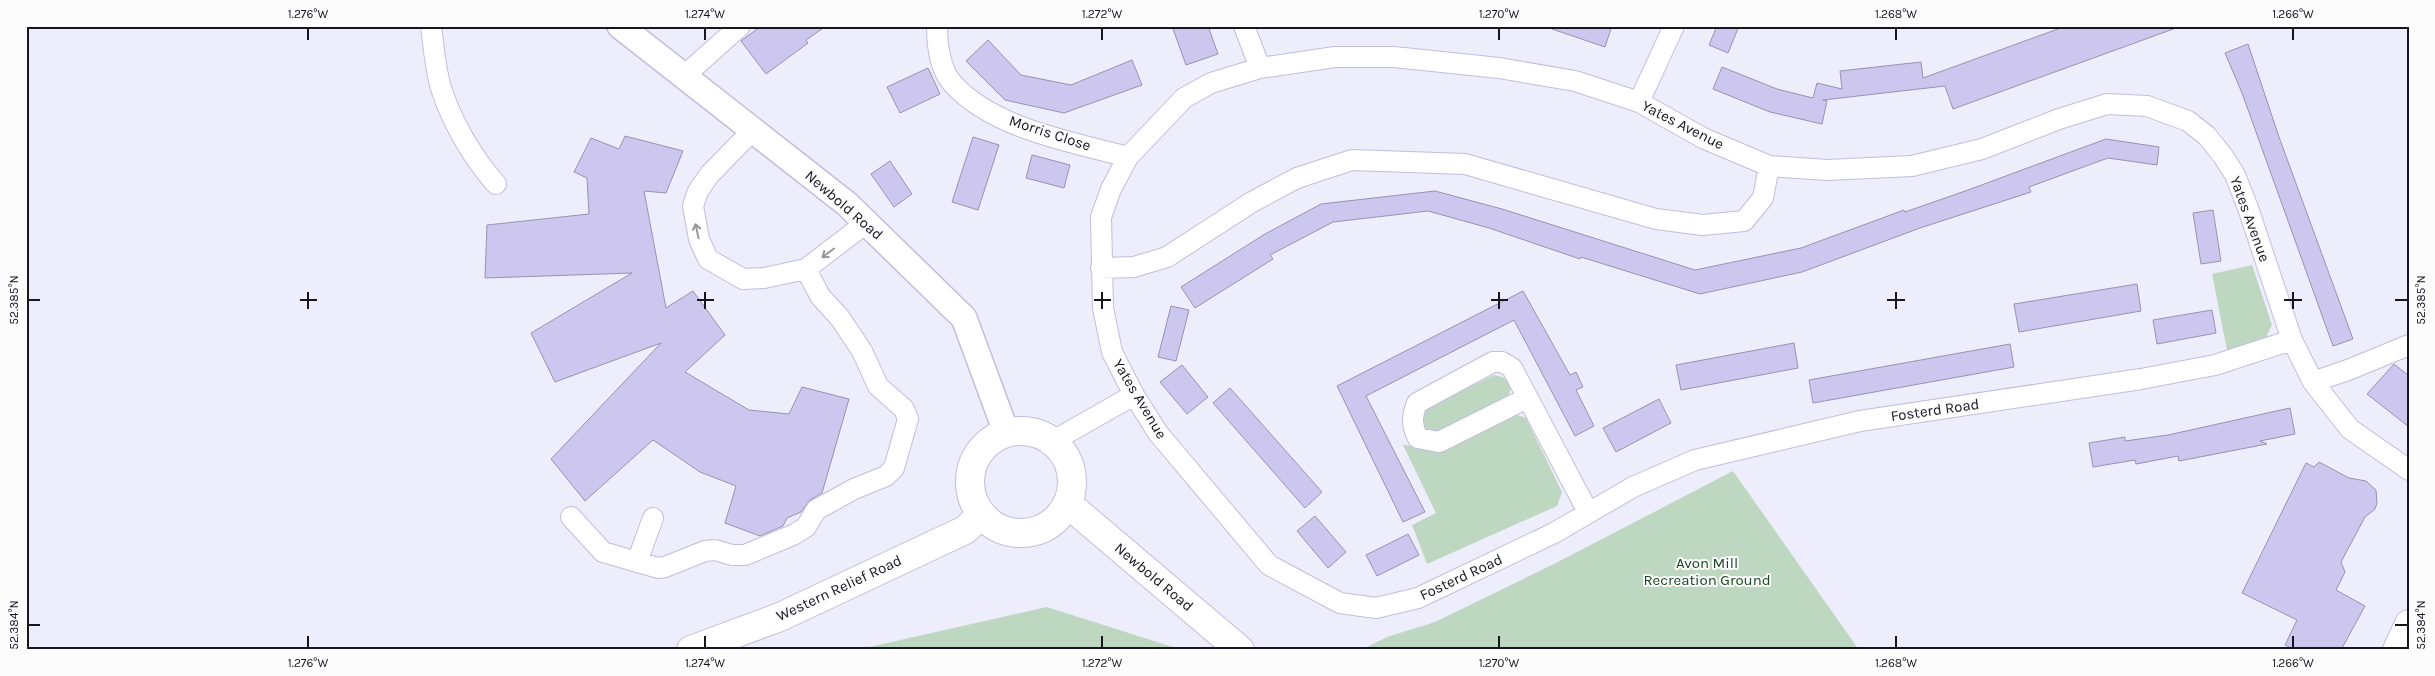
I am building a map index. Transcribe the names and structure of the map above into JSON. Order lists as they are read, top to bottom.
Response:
{
  "streets": {
    "highway": ["Newbold Road", "Western Relief Road"],
    "street": ["Yates Avenue", "Morris Close", "Fosterd Road"]
  },
  "crossings": [
    ["Yates Avenue", "Morris Close"],
    ["Yates Avenue", "Fosterd Road"],
    ["Newbold Road", "Western Relief Road"]
  ],
  "parks": ["Avon Mill Recreation Ground"],
  "coordinates": [
    "1.276°W",
    "1.274°W",
    "1.272°W",
    "1.270°W",
    "1.268°W",
    "1.266°W",
    "52.385°N",
    "52.384°N"
  ]
}
